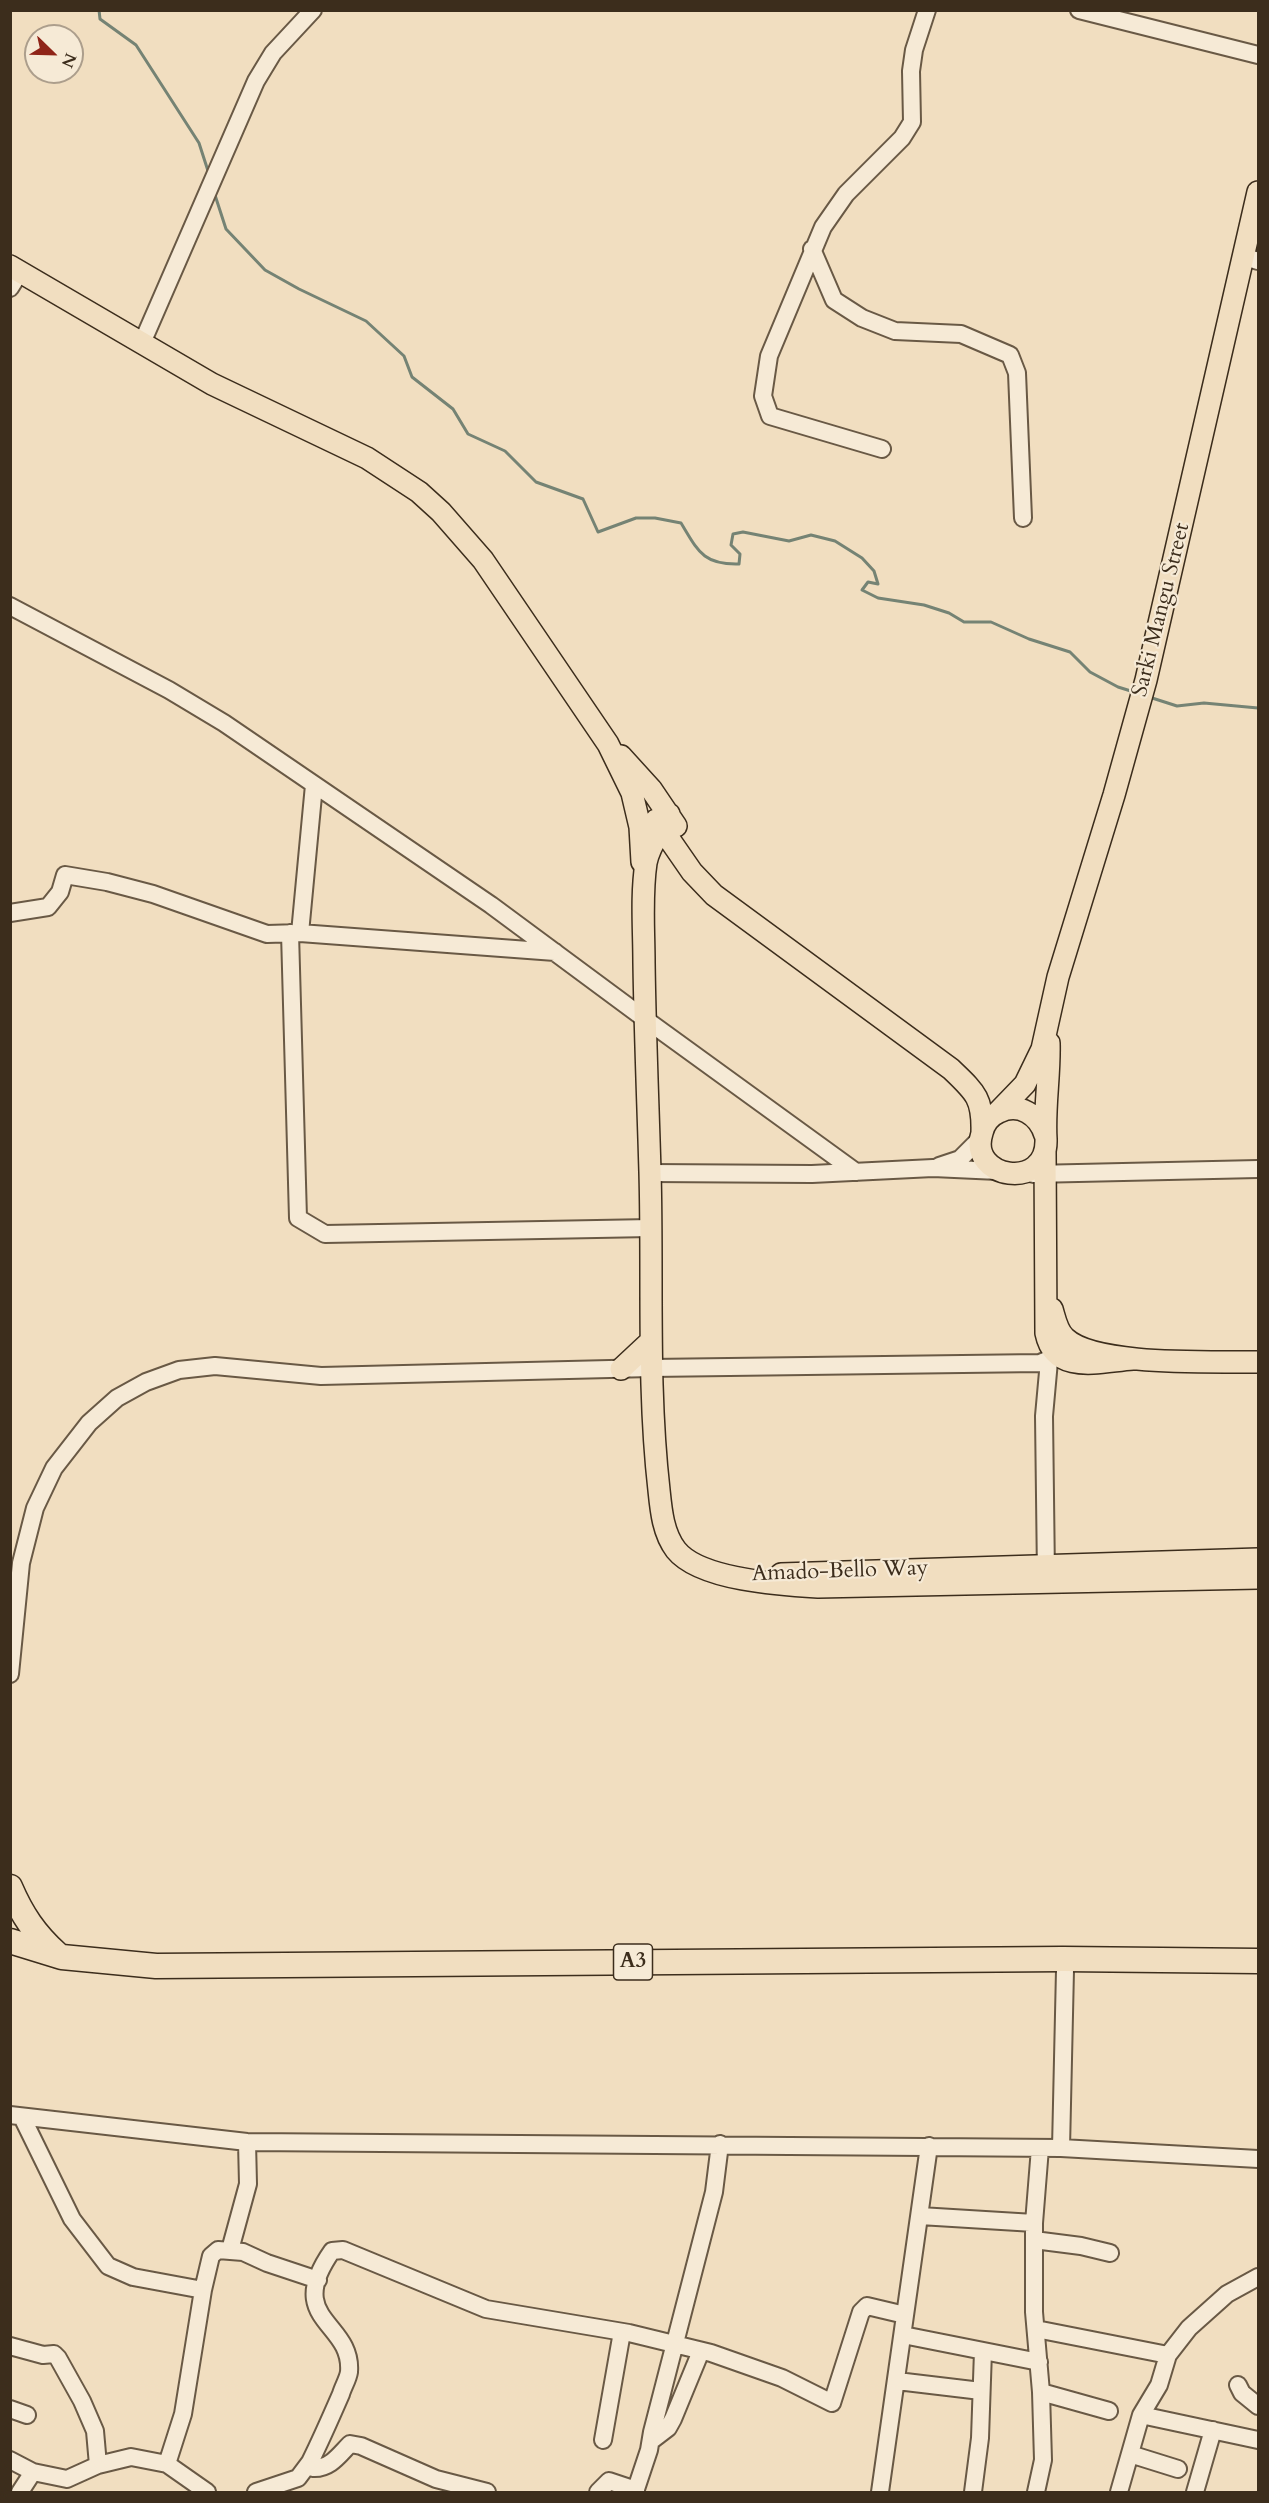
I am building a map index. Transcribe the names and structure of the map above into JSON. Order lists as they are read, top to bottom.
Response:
{
  "streets": {
    "highway": ["A3"],
    "main road": ["Sarki Mangu Street", "Amado-Bello Way"]
  },
  "north": "bottom right"
}
